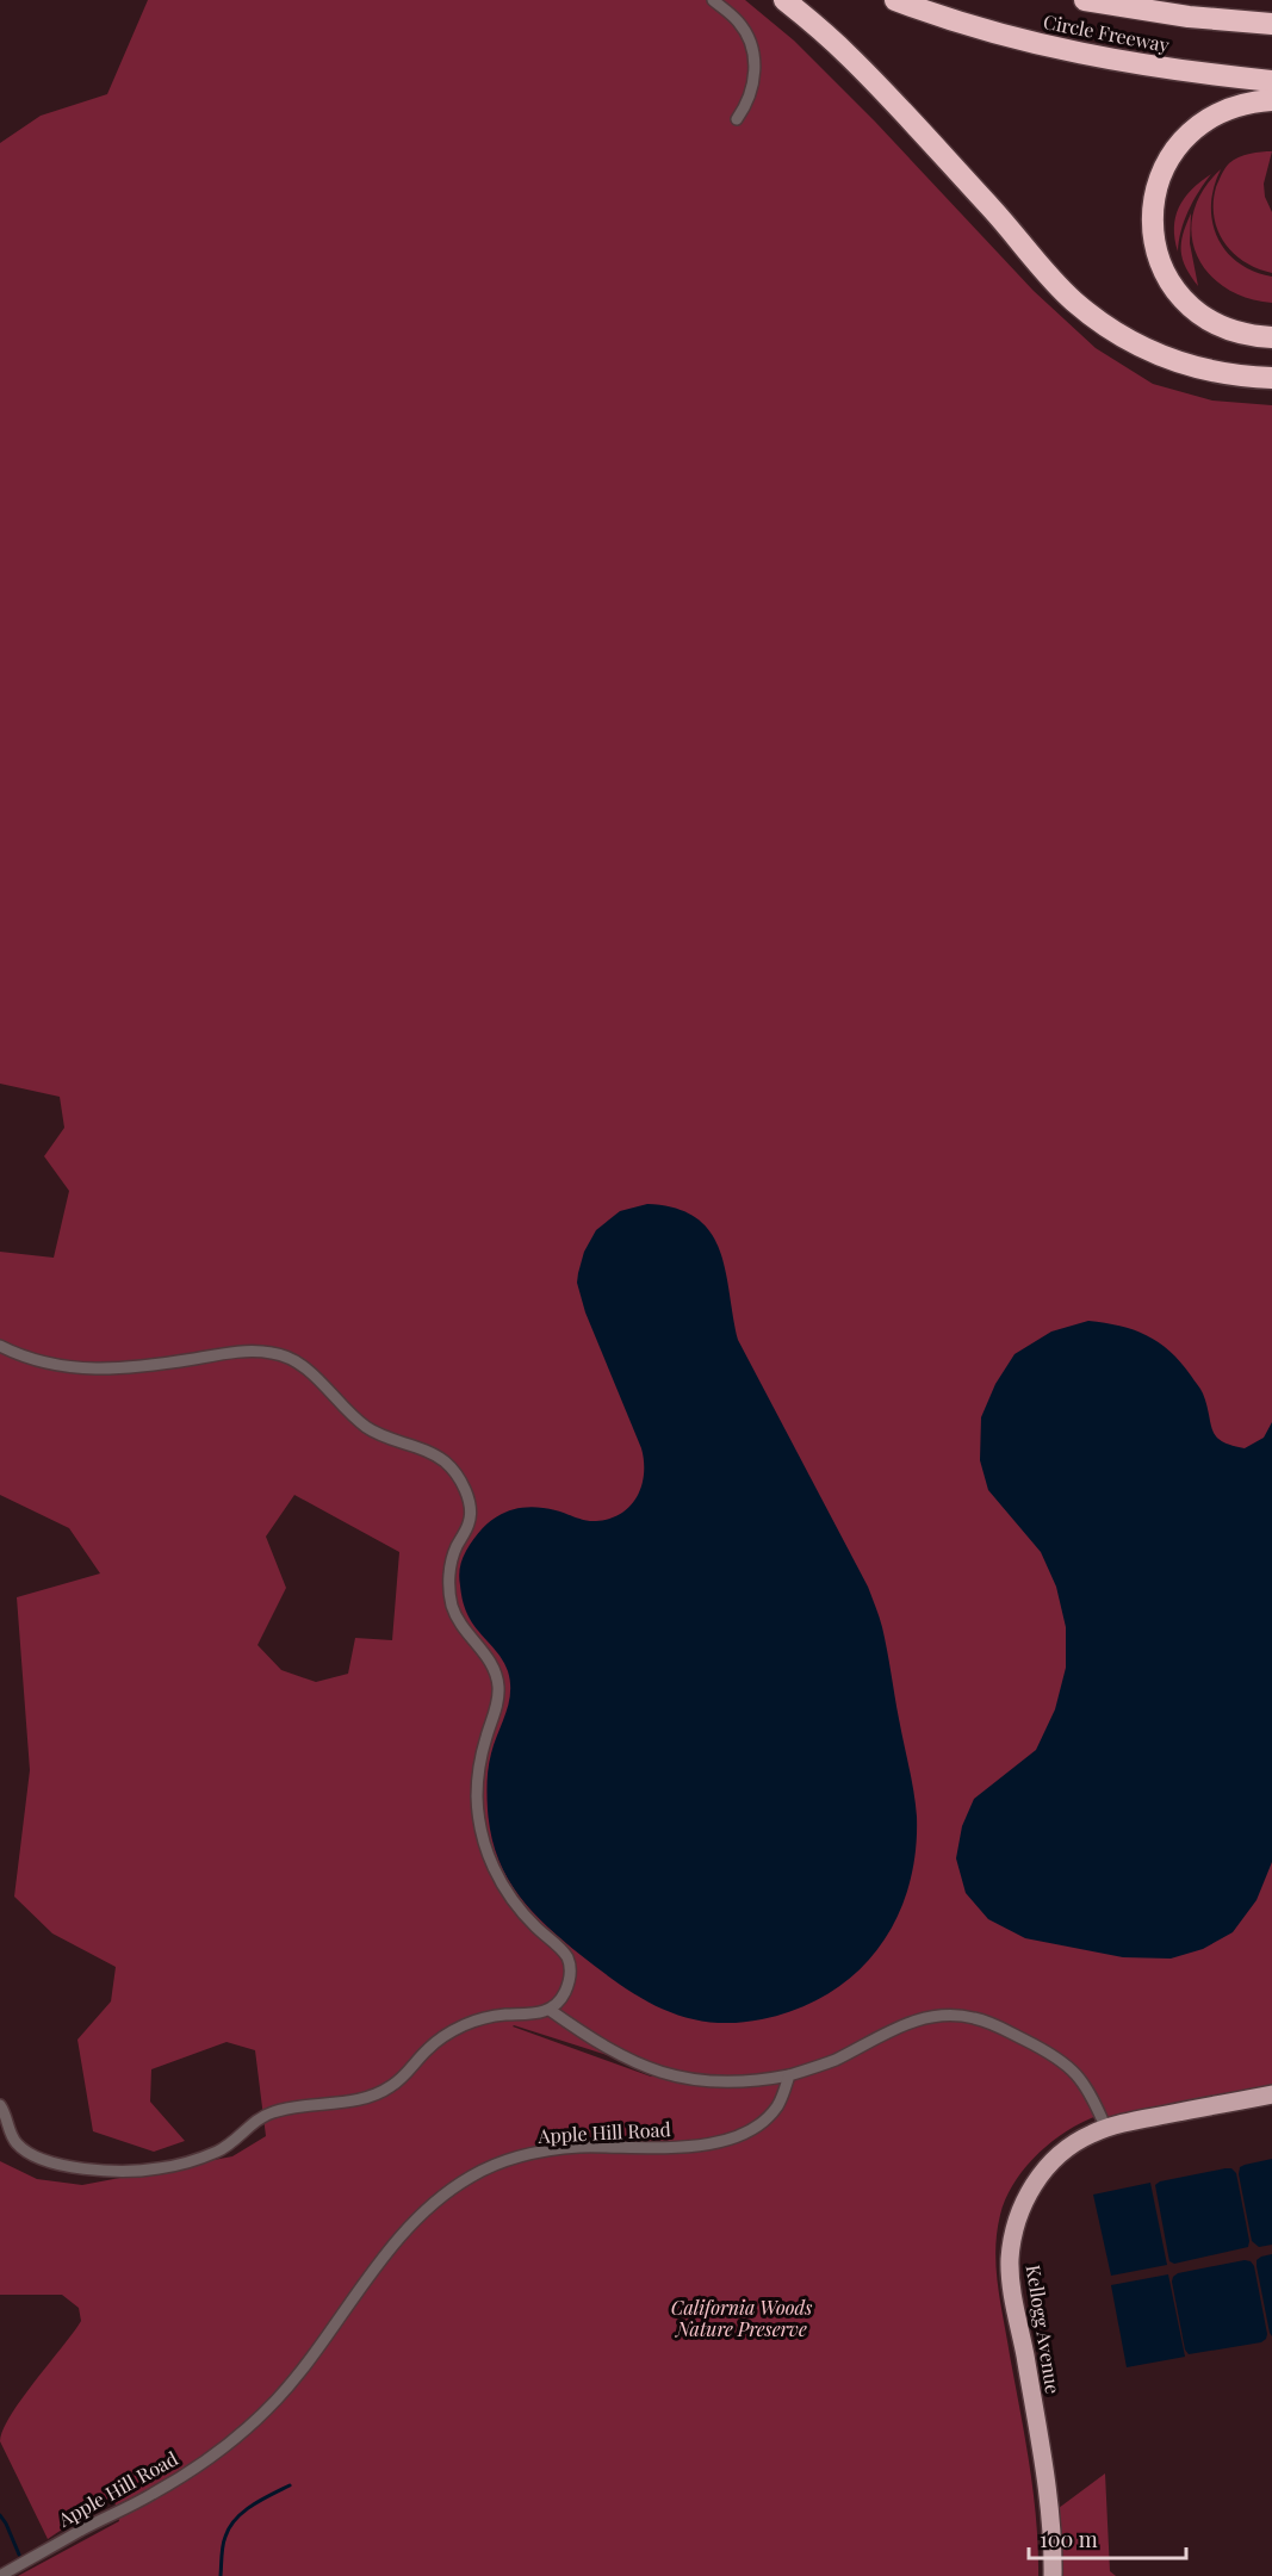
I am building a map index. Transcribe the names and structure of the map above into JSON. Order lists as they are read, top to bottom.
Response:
{
  "streets": {
    "highway": ["Circle Freeway"],
    "main road": ["Kellogg Avenue"],
    "street": ["Apple Hill Road"]
  },
  "parks": ["California Woods Nature Preserve"],
  "scale_bar": "100 m"
}
